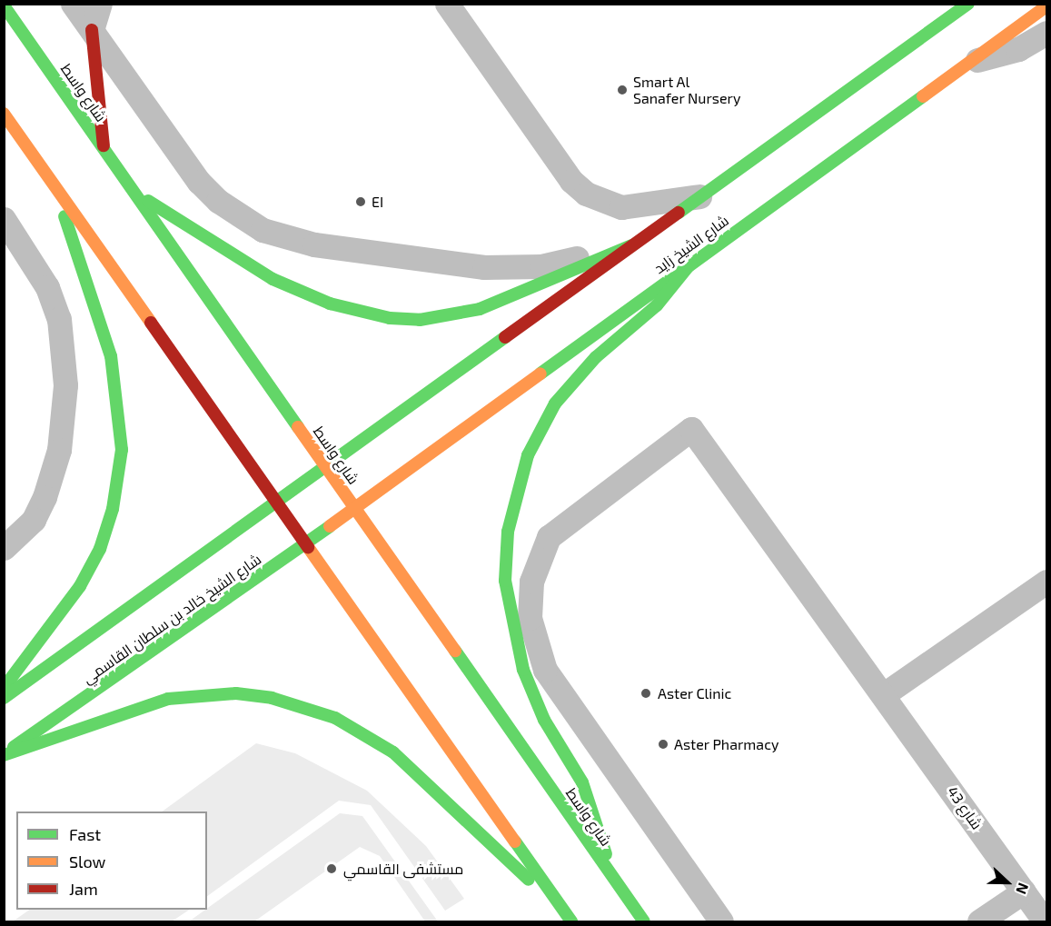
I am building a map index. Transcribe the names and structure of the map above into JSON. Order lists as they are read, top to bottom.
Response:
{
  "streets": {
    "main road": ["شارع واسط", "شارع الشيخ زايد", "شارع الشيخ خالد بن سلطان القاسمي"],
    "street": ["شارع 43"]
  },
  "crossings": [
    ["شارع واسط", "شارع الشيخ زايد"],
    ["شارع واسط", "شارع الشيخ خالد بن سلطان القاسمي"],
    ["شارع الشيخ زايد", "شارع الشيخ خالد بن سلطان القاسمي"]
  ],
  "places": [
    "Smart Al Sanafer Nursery",
    "EI",
    "Aster Clinic",
    "Aster Pharmacy",
    "مستشفى القاسمي"
  ],
  "legend": ["Fast", "Slow", "Jam"],
  "north": "right"
}
